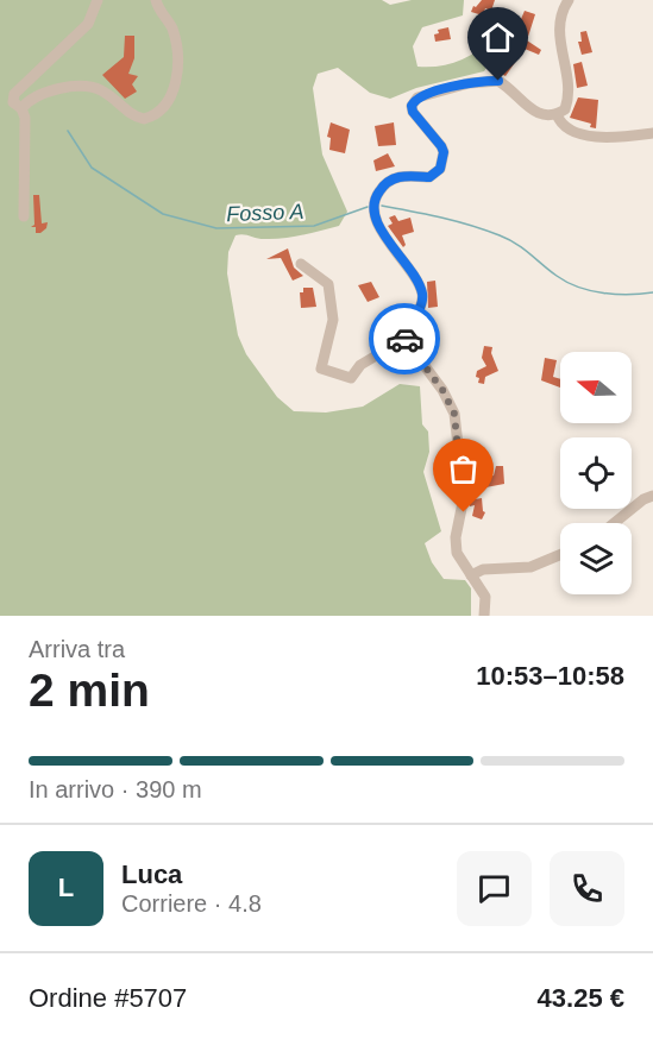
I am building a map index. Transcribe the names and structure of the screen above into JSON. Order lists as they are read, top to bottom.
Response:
{
  "water": ["Fosso A"],
  "north": "left",
  "page": {
    "heading": ["2 min", "Arriva tra", "10:53–10:58"],
    "panel": [
      "Luca",
      "Corriere · 4.8",
      "Ordine #5707",
      "43.25 €"
    ],
    "bar": "In arrivo · 390 m",
    "round": "L"
  }
}
